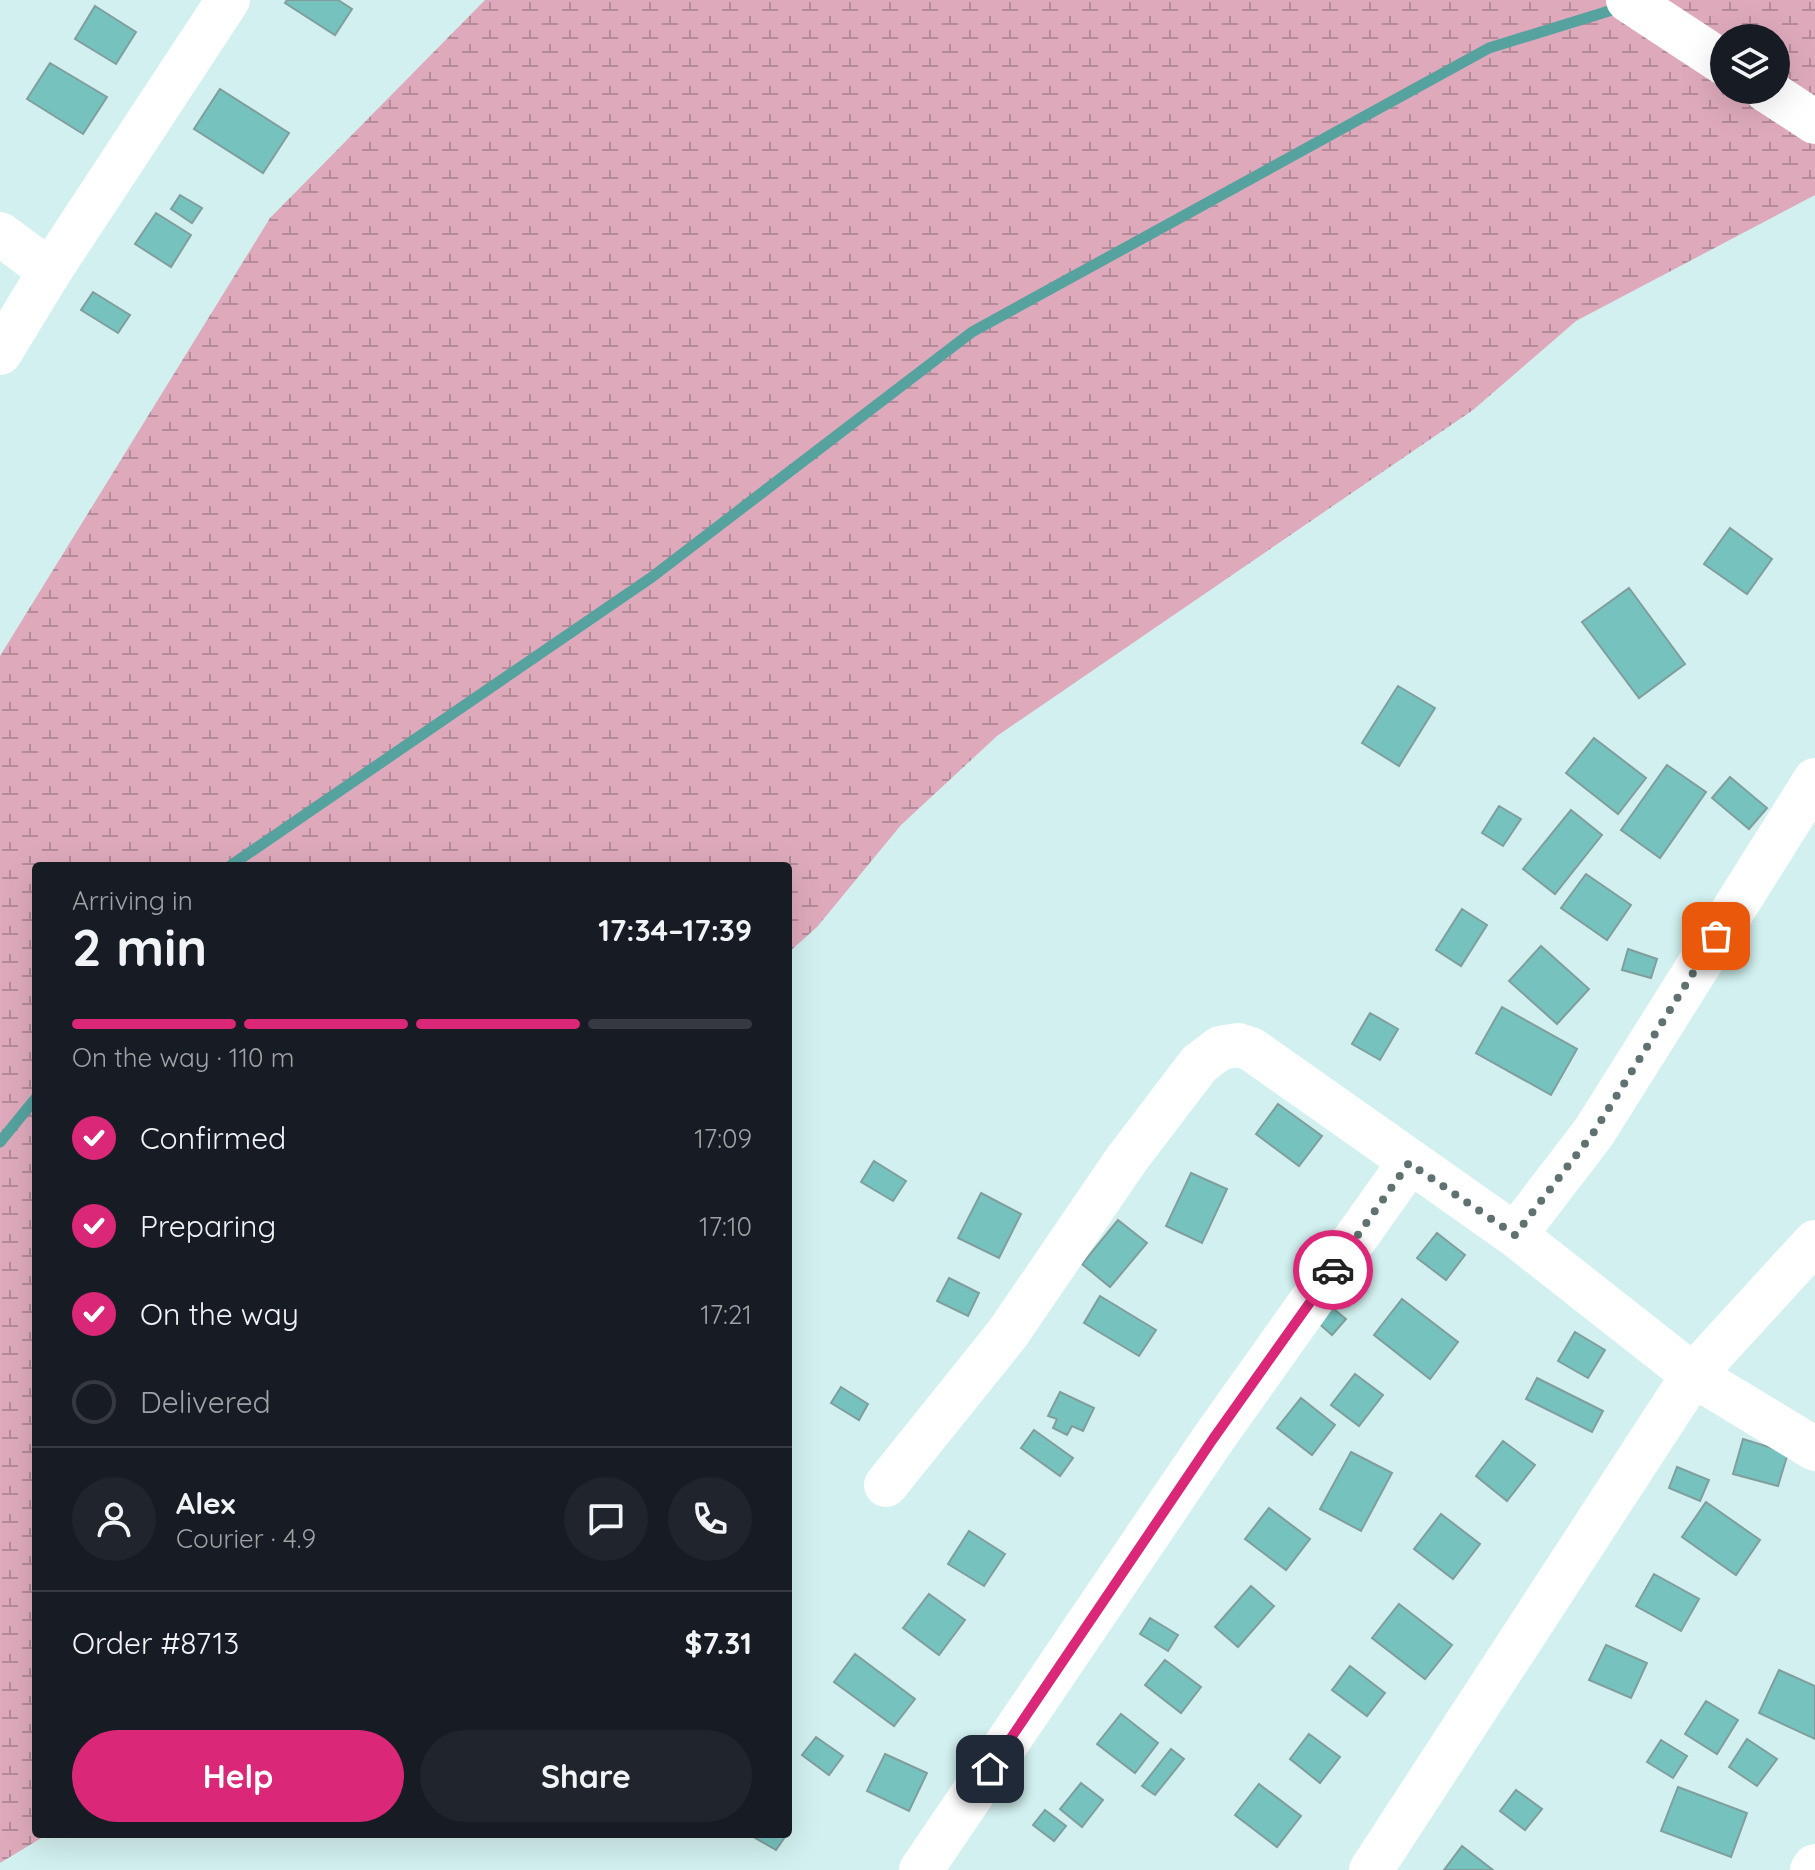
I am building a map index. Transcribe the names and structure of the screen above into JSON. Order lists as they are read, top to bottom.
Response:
{
  "page": {
    "heading": ["2 min", "Arriving in", "17:34–17:39"],
    "panel": [
      "Alex",
      "Courier · 4.9",
      "Order #8713",
      "$7.31"
    ],
    "bar": "On the way · 110 m",
    "list": [
      ["Confirmed", "17:09"],
      ["Preparing", "17:10"],
      ["On the way", "17:21"],
      "Delivered"
    ],
    "buttons": ["Help", "Share"]
  }
}
